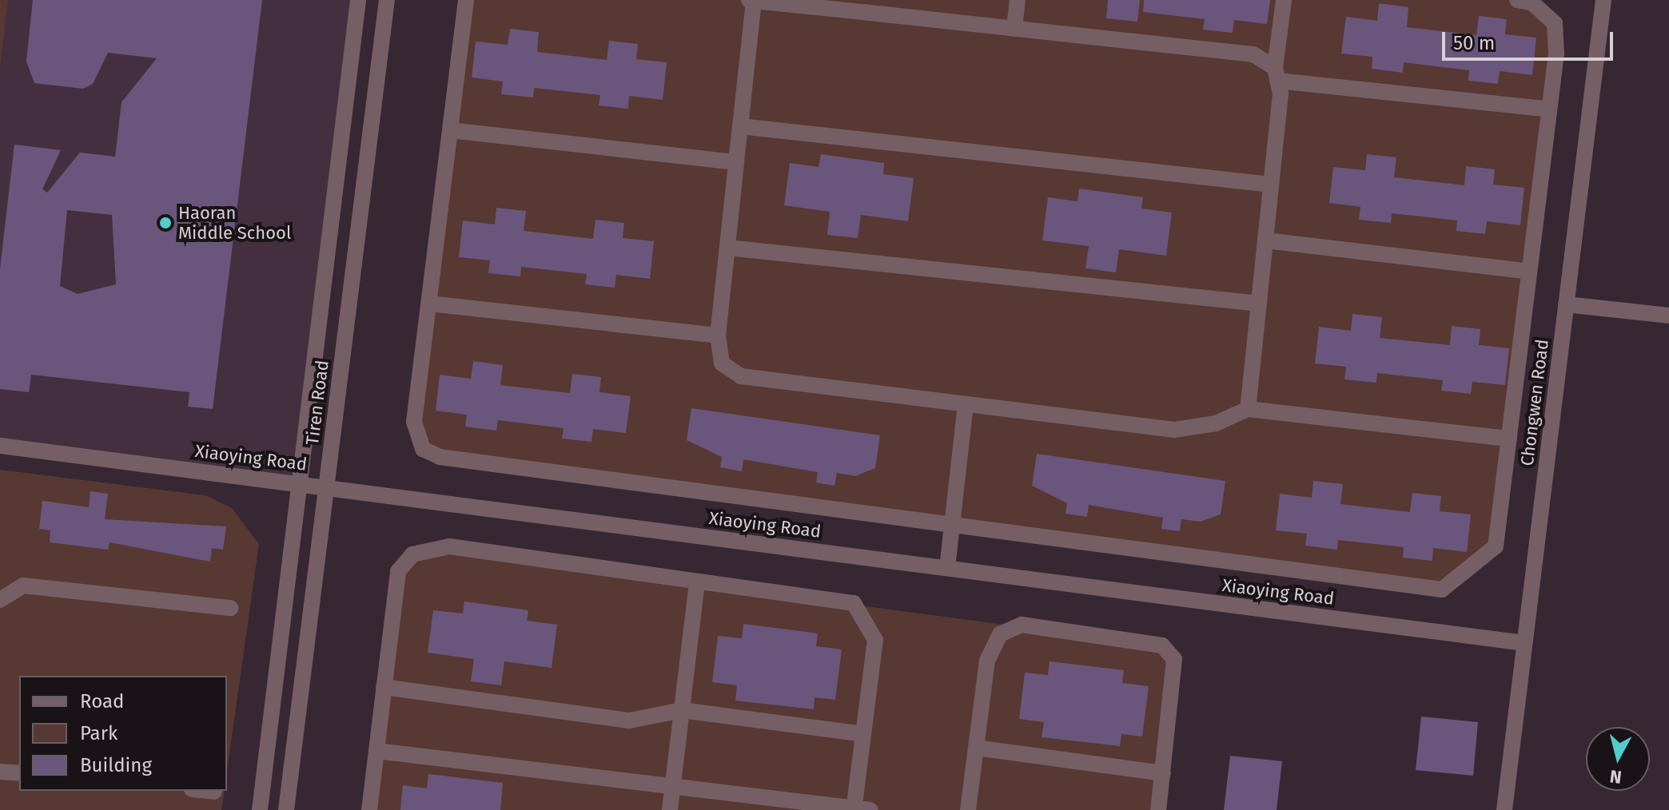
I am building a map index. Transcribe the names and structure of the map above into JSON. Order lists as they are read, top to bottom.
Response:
{
  "streets": {
    "street": ["Tiren Road", "Chongwen Road", "Xiaoying Road"]
  },
  "crossings": [
    ["Tiren Road", "Xiaoying Road"],
    ["Chongwen Road", "Xiaoying Road"]
  ],
  "places": ["Haoran Middle School"],
  "legend": ["Road", "Park", "Building"],
  "scale_bar": "50 m",
  "north": "bottom"
}
